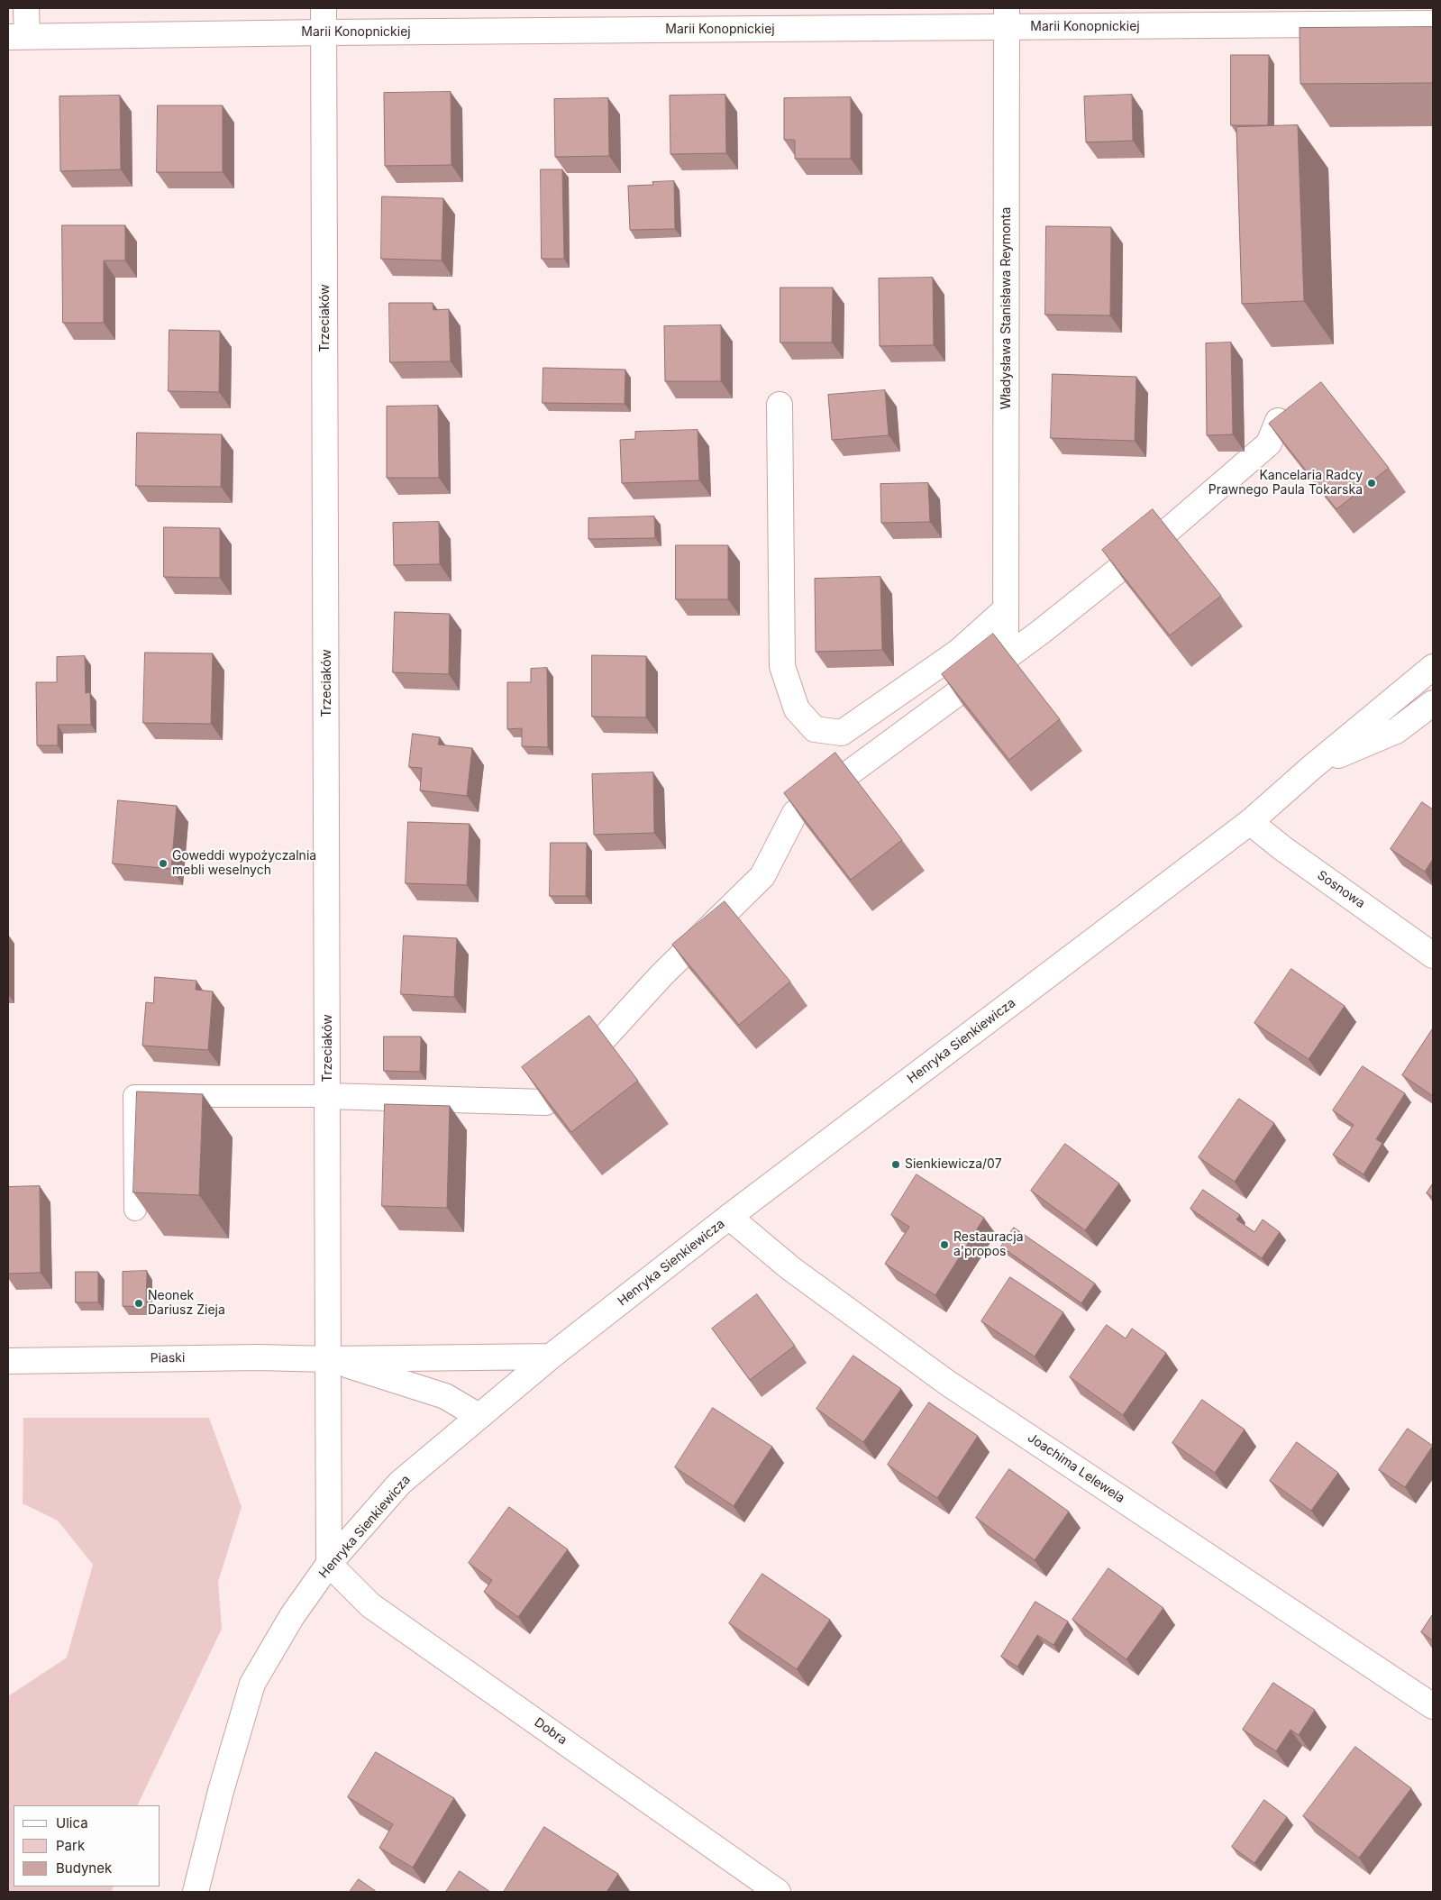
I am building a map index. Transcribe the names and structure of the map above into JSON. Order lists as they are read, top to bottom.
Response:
{
  "streets": {
    "street": [
      "Marii Konopnickiej",
      "Władysława Stanisława Reymonta",
      "Trzeciaków",
      "Sosnowa",
      "Henryka Sienkiewicza",
      "Piaski",
      "Joachima Lelewela",
      "Dobra"
    ]
  },
  "crossings": [
    ["Marii Konopnickiej", "Władysława Stanisława Reymonta"],
    ["Marii Konopnickiej", "Trzeciaków"],
    ["Trzeciaków", "Henryka Sienkiewicza"],
    ["Trzeciaków", "Piaski"],
    ["Trzeciaków", "Dobra"],
    ["Sosnowa", "Henryka Sienkiewicza"],
    ["Henryka Sienkiewicza", "Piaski"],
    ["Henryka Sienkiewicza", "Joachima Lelewela"],
    ["Henryka Sienkiewicza", "Dobra"]
  ],
  "places": [
    "Kancelaria Radcy Prawnego Paula Tokarska",
    "Goweddi wypożyczalnia mebli weselnych",
    "Sienkiewicza/07",
    "Restauracja a'propos",
    "Neonek Dariusz Zieja"
  ],
  "legend": ["Ulica", "Park", "Budynek"]
}
